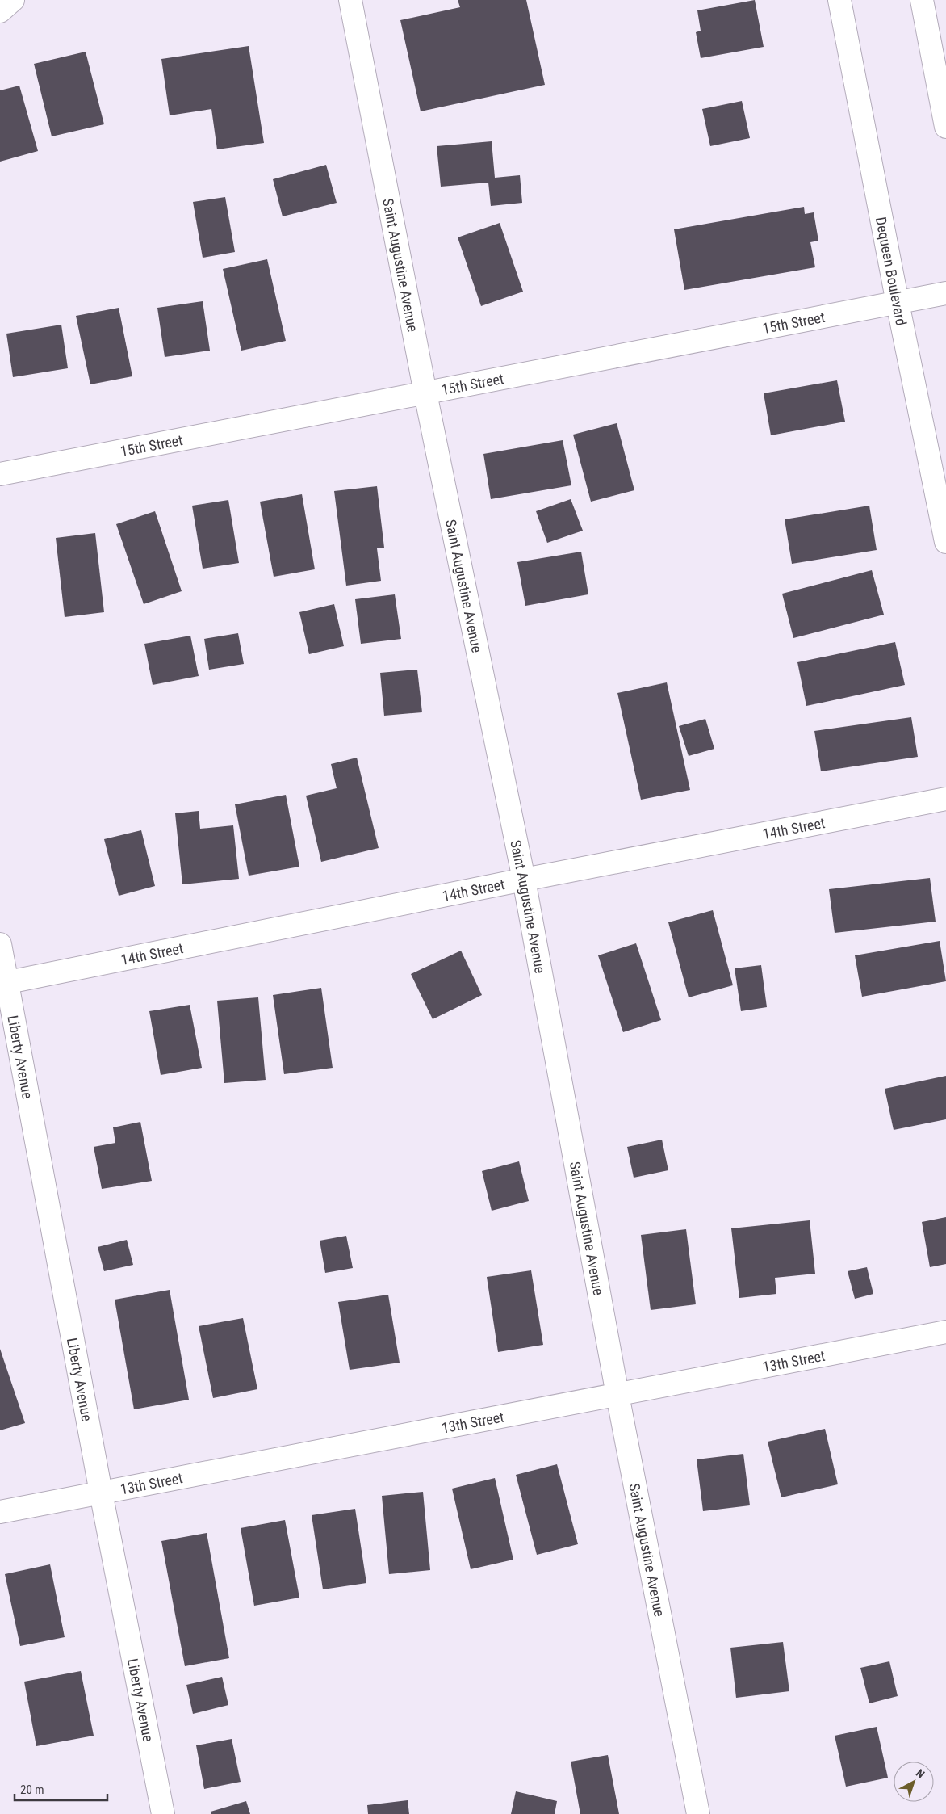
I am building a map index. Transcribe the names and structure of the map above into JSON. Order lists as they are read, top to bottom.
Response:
{
  "streets": {
    "street": [
      "Saint Augustine Avenue",
      "Dequeen Boulevard",
      "15th Street",
      "14th Street",
      "Liberty Avenue",
      "13th Street"
    ]
  },
  "crossings": [
    ["Saint Augustine Avenue", "15th Street"],
    ["Saint Augustine Avenue", "14th Street"],
    ["Saint Augustine Avenue", "13th Street"],
    ["Dequeen Boulevard", "15th Street"],
    ["14th Street", "Liberty Avenue"],
    ["Liberty Avenue", "13th Street"]
  ],
  "scale_bar": "20 m",
  "north": "top right"
}
